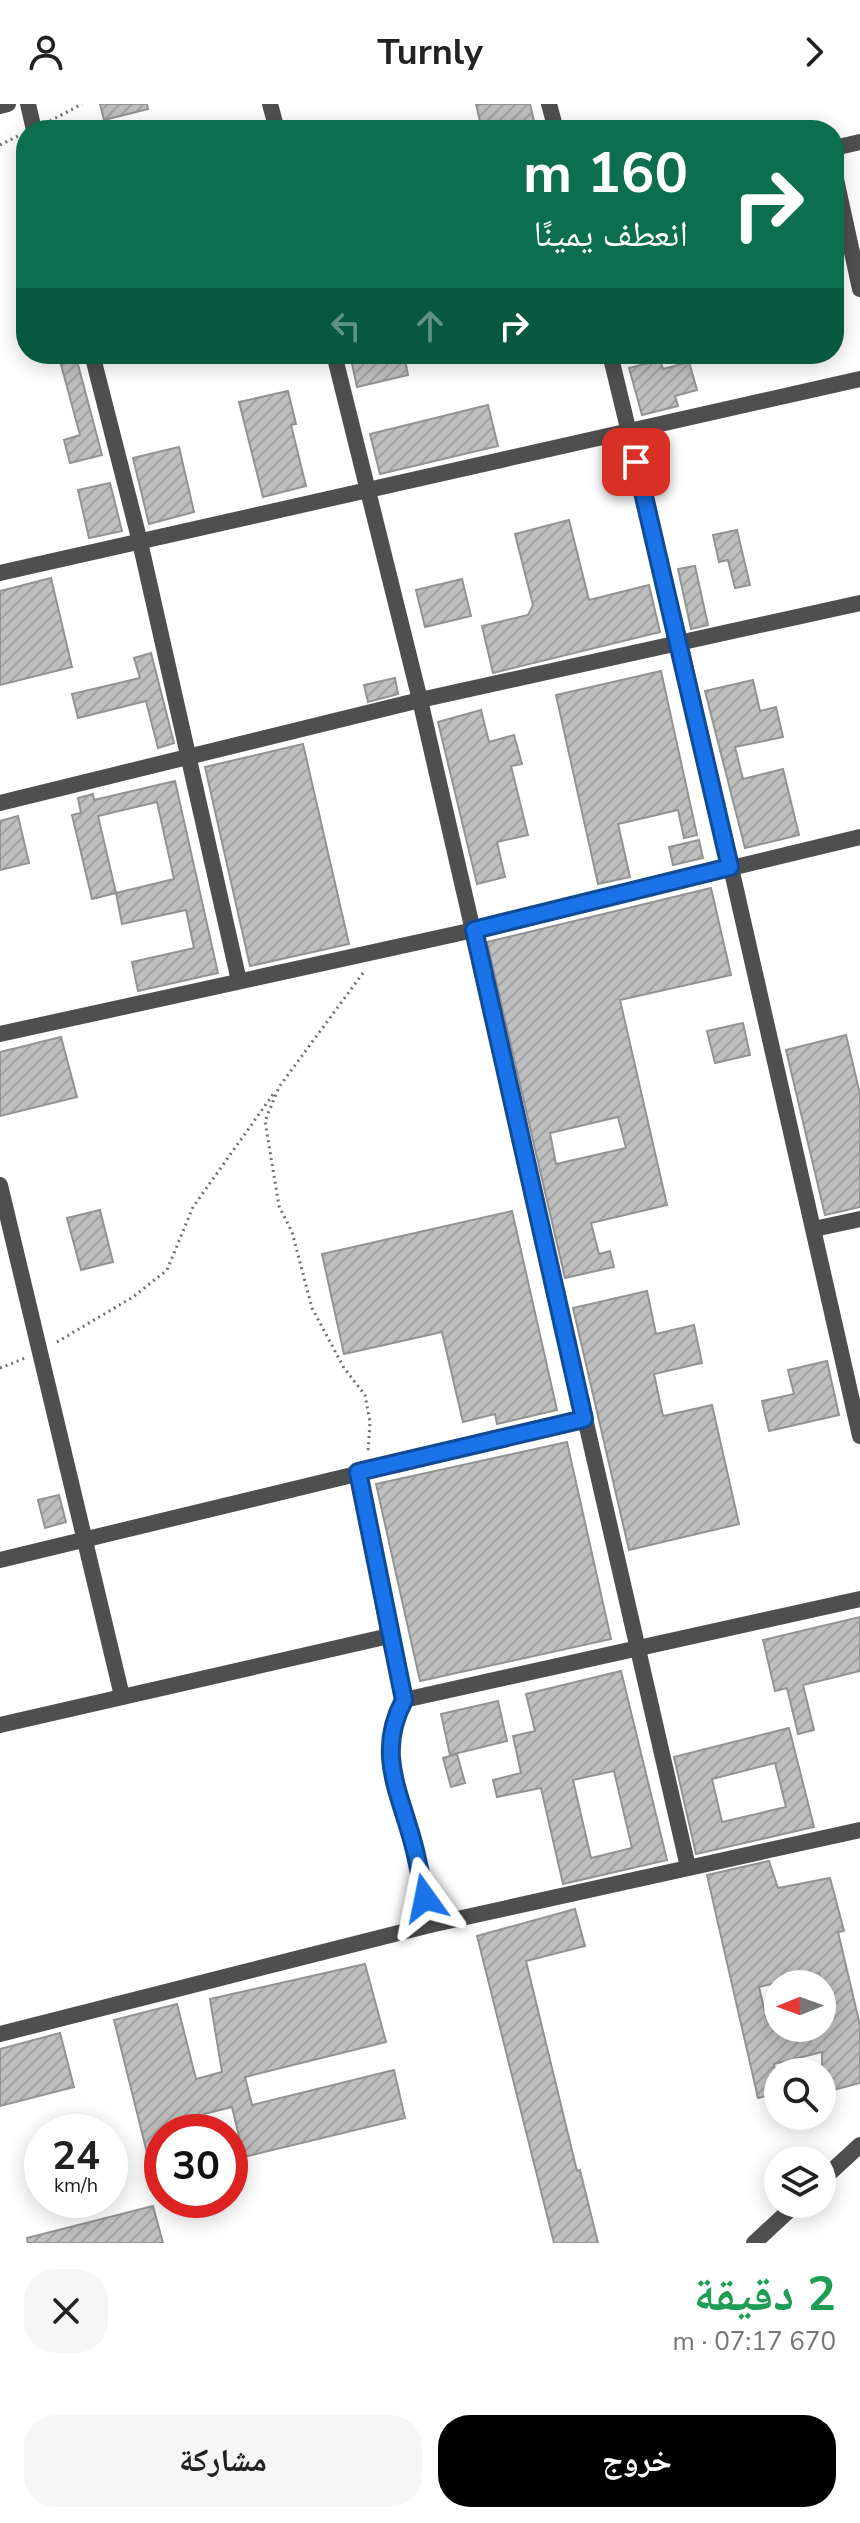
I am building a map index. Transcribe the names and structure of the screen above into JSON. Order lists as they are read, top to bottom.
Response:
{
  "north": "left",
  "page": {
    "header": "Turnly",
    "turn": ["160 m", "انعطف يمينًا"],
    "speed": "24 km/h",
    "limit": "30",
    "heading": ["2 دقيقة", "670 m · 07:17"],
    "buttons": ["خروج", "مشاركة"]
  }
}
